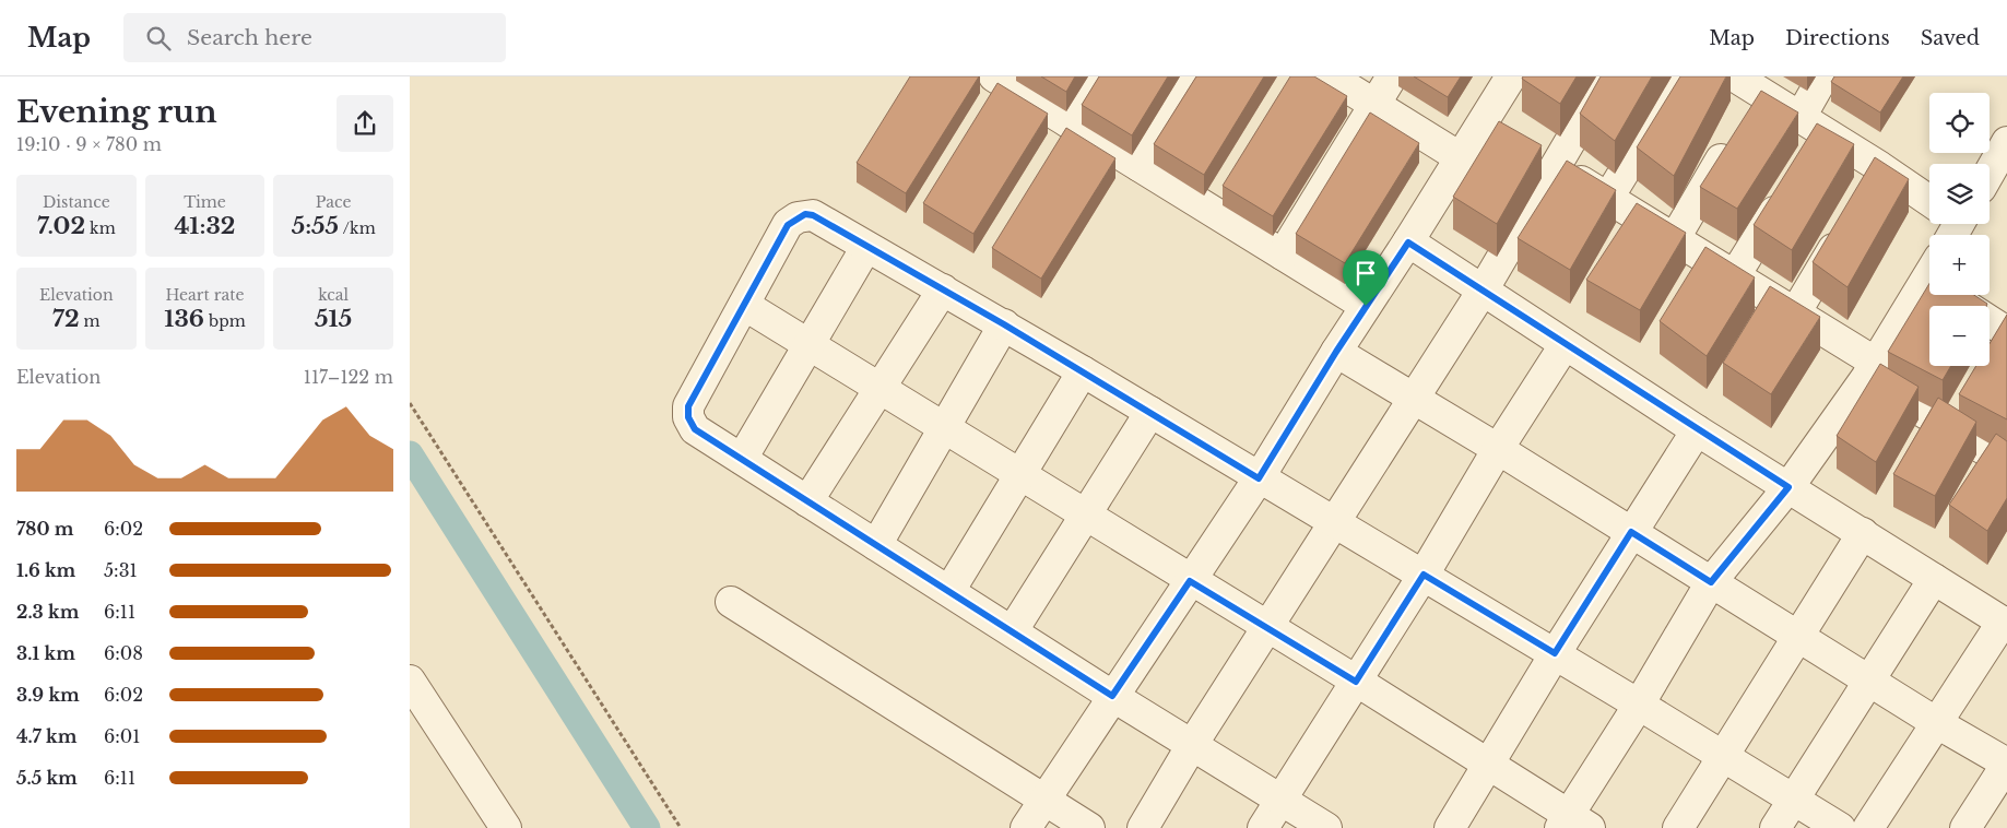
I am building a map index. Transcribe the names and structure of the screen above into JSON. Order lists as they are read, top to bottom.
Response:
{
  "page": {
    "header": "Map",
    "search": "Search here",
    "nav": ["Map", "Directions", "Saved"],
    "heading": ["Evening run", "19:10 · 9 × 780 m"],
    "map_buttons": ["+", "−"],
    "stats": [
      ["Distance", "7.02 km"],
      ["Time", "41:32"],
      ["Pace", "5:55 /km"],
      ["Elevation", "72 m"],
      ["Heart rate", "136 bpm"],
      ["kcal", "515"]
    ],
    "chart": ["Elevation", "117–122 m"],
    "list": [
      {
        "name": "780 m",
        "note": "6:02"
      },
      {
        "name": "1.6 km",
        "note": "5:31"
      },
      {
        "name": "2.3 km",
        "note": "6:11"
      },
      {
        "name": "3.1 km",
        "note": "6:08"
      },
      {
        "name": "3.9 km",
        "note": "6:02"
      },
      {
        "name": "4.7 km",
        "note": "6:01"
      },
      {
        "name": "5.5 km",
        "note": "6:11"
      }
    ]
  }
}
